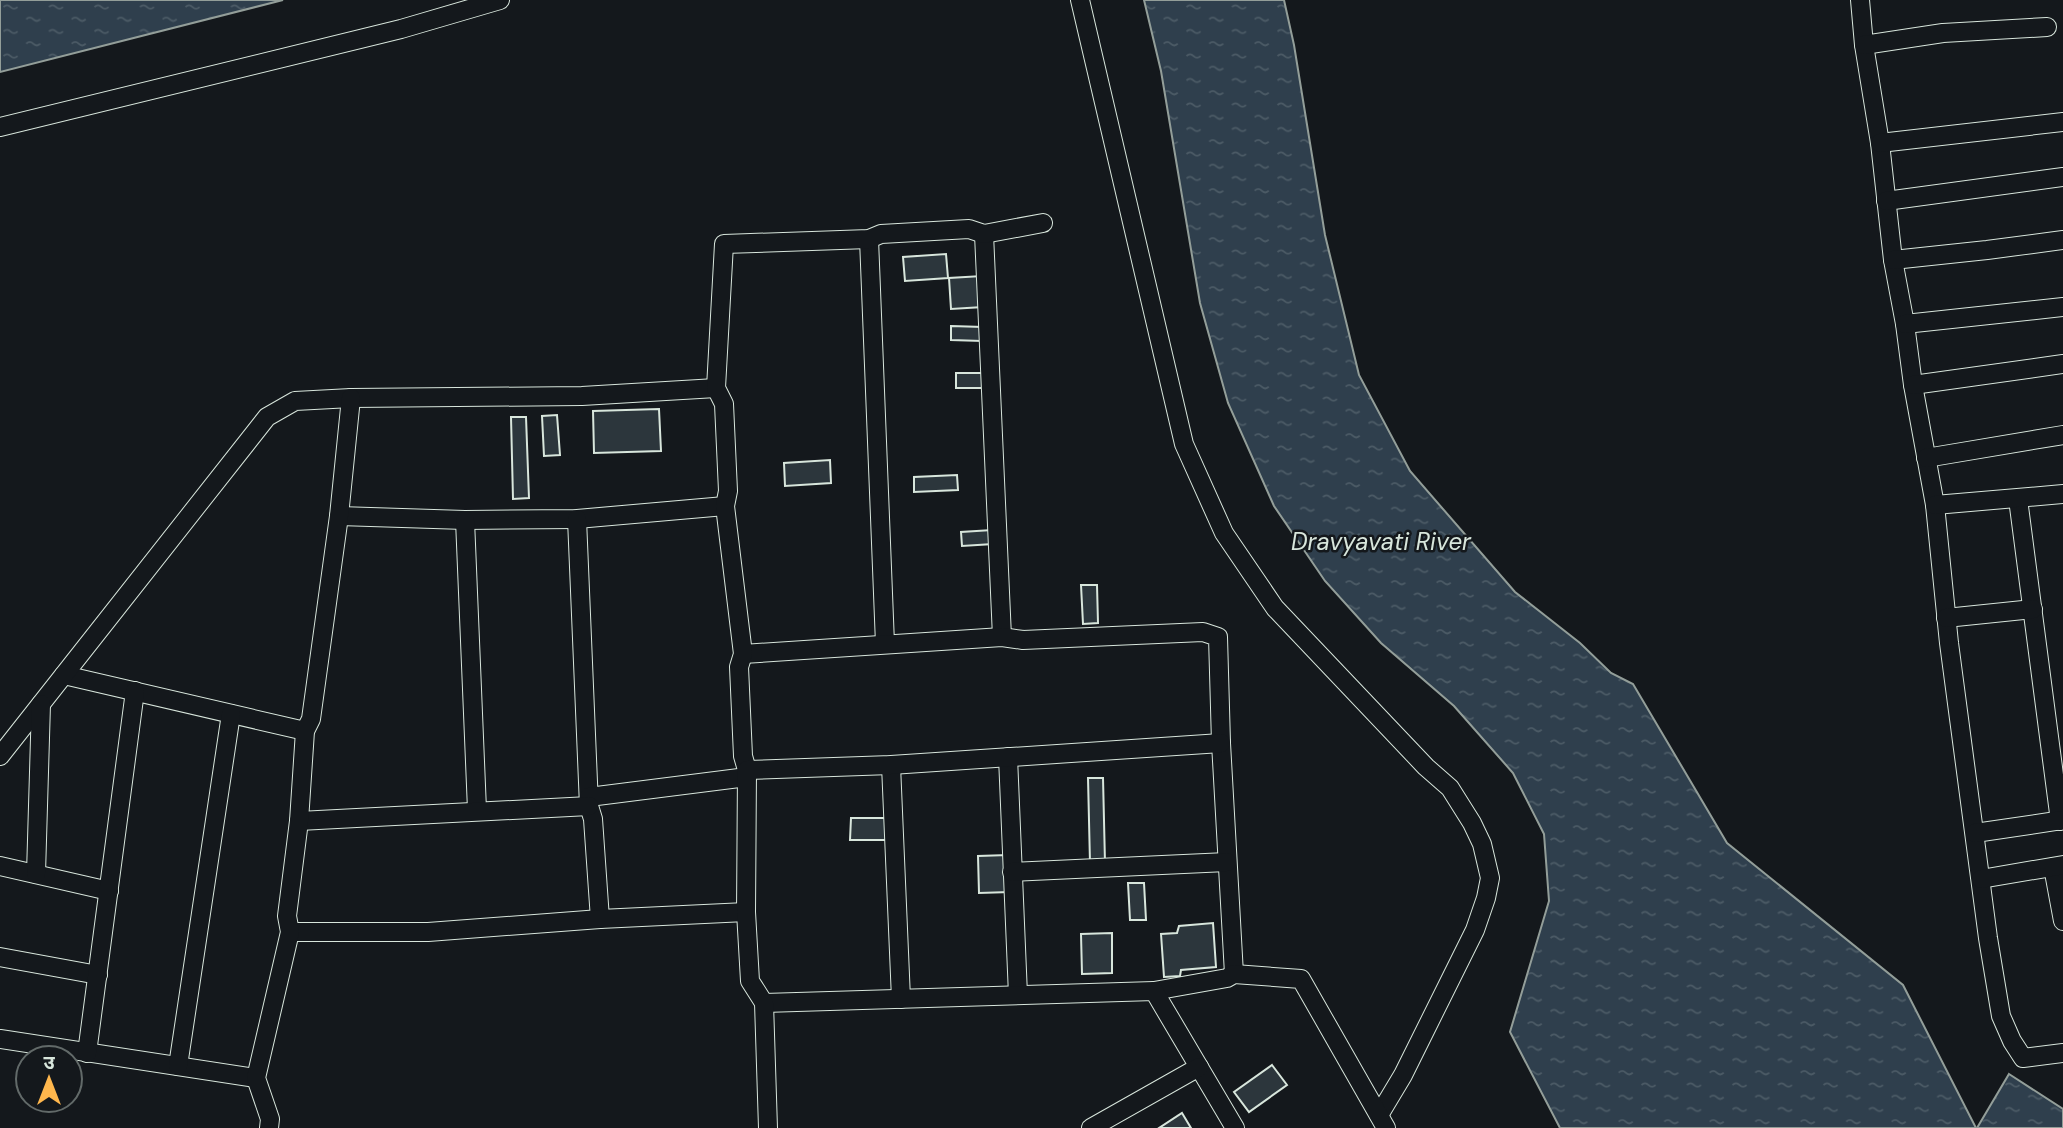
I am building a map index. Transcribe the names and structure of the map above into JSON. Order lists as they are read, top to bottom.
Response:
{
  "water": ["Dravyavati River"],
  "north": "top"
}
